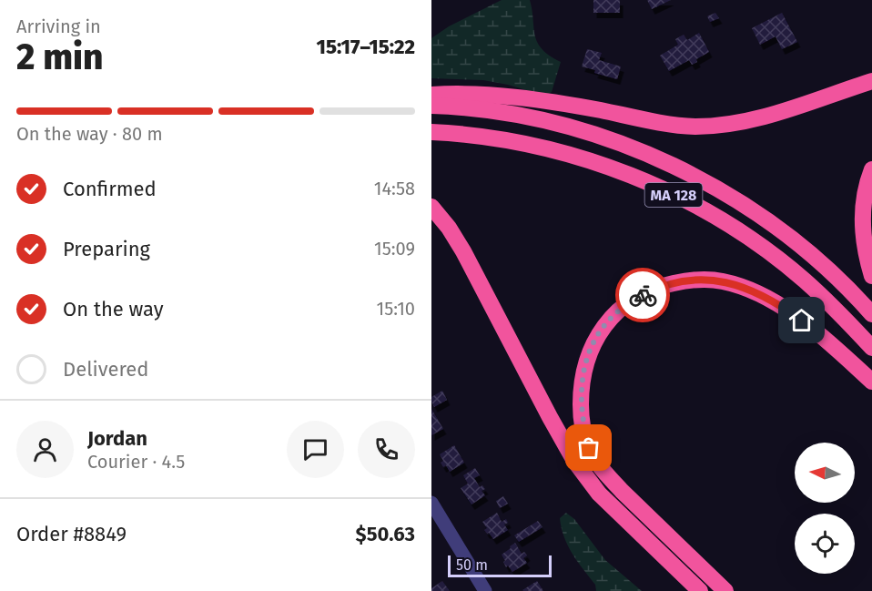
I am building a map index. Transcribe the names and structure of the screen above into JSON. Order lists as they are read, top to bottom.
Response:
{
  "streets": {
    "highway": ["MA 128"]
  },
  "scale_bar": "50 m",
  "north": "left",
  "page": {
    "heading": ["2 min", "Arriving in", "15:17–15:22"],
    "panel": [
      "Jordan",
      "Courier · 4.5",
      "Order #8849",
      "$50.63"
    ],
    "bar": "On the way · 80 m",
    "list": [
      ["Confirmed", "14:58"],
      ["Preparing", "15:09"],
      ["On the way", "15:10"],
      "Delivered"
    ],
    "scale": "50 m"
  }
}
